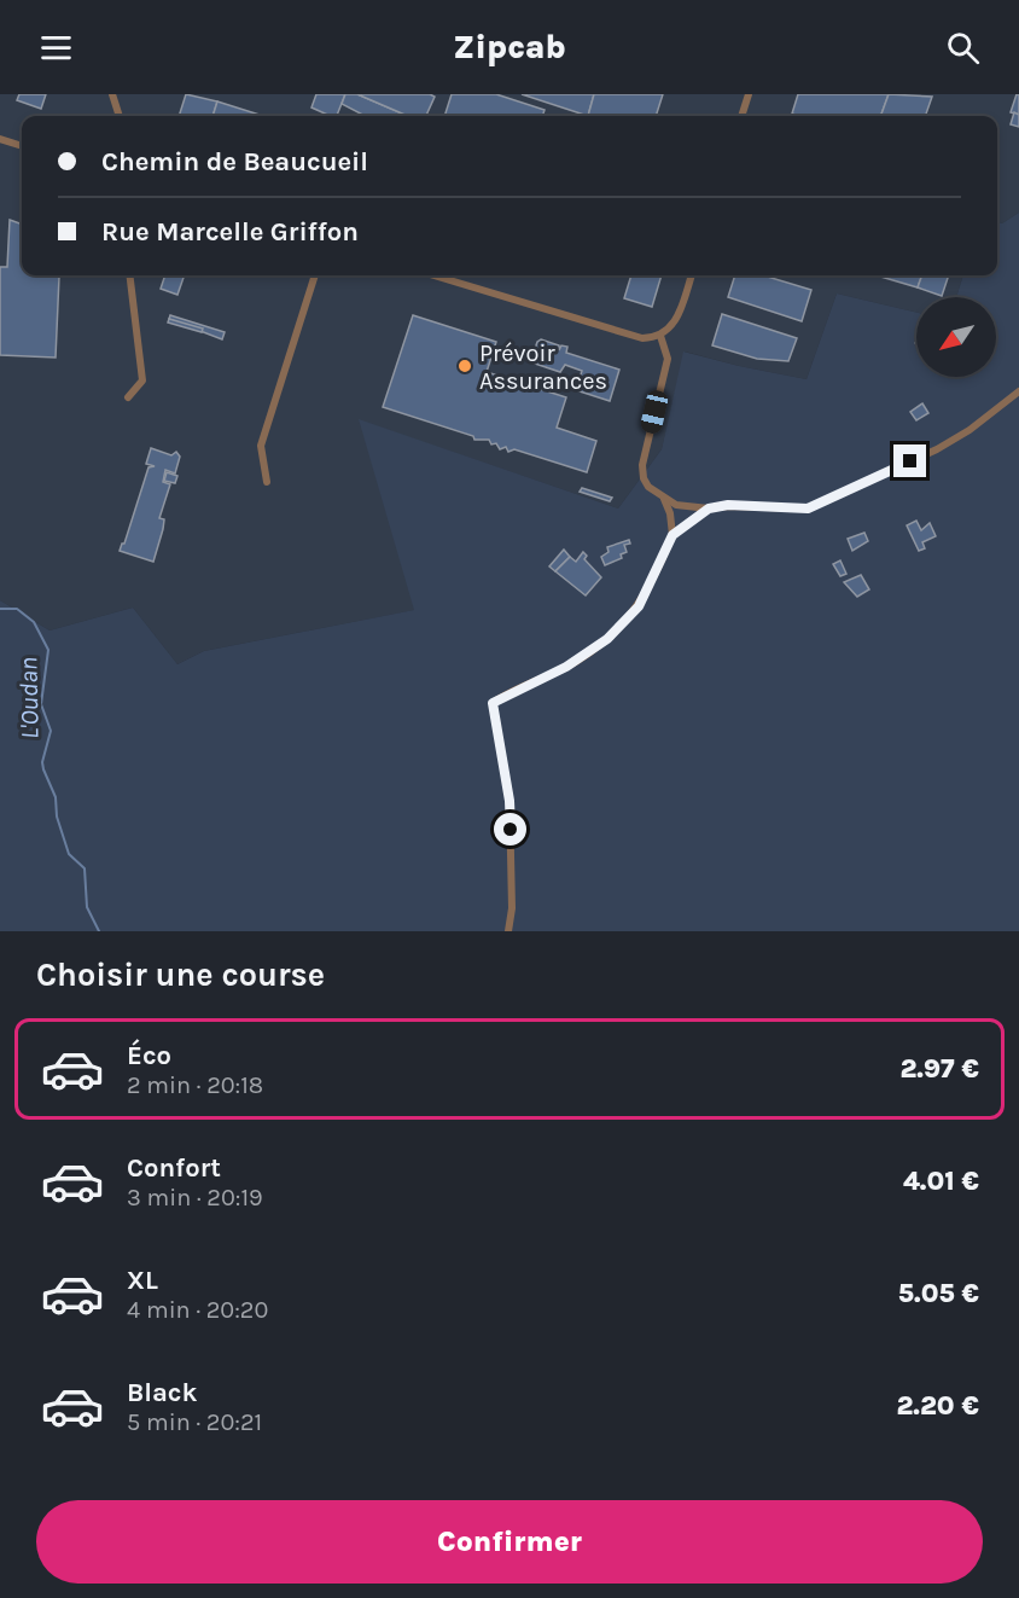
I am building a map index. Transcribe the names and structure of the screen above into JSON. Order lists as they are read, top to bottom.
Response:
{
  "water": ["L'Oudan"],
  "places": ["Prévoir Assurances"],
  "north": "bottom left",
  "page": {
    "header": "Zipcab",
    "banner": ["Chemin de Beaucueil", "Rue Marcelle Griffon"],
    "heading": "Choisir une course",
    "list": [
      {
        "name": "Éco",
        "note": "2 min · 20:18",
        "value": "2.97 €"
      },
      {
        "name": "Confort",
        "note": "3 min · 20:19",
        "value": "4.01 €"
      },
      {
        "name": "XL",
        "note": "4 min · 20:20",
        "value": "5.05 €"
      },
      {
        "name": "Black",
        "note": "5 min · 20:21",
        "value": "2.20 €"
      }
    ],
    "buttons": "Confirmer"
  }
}
